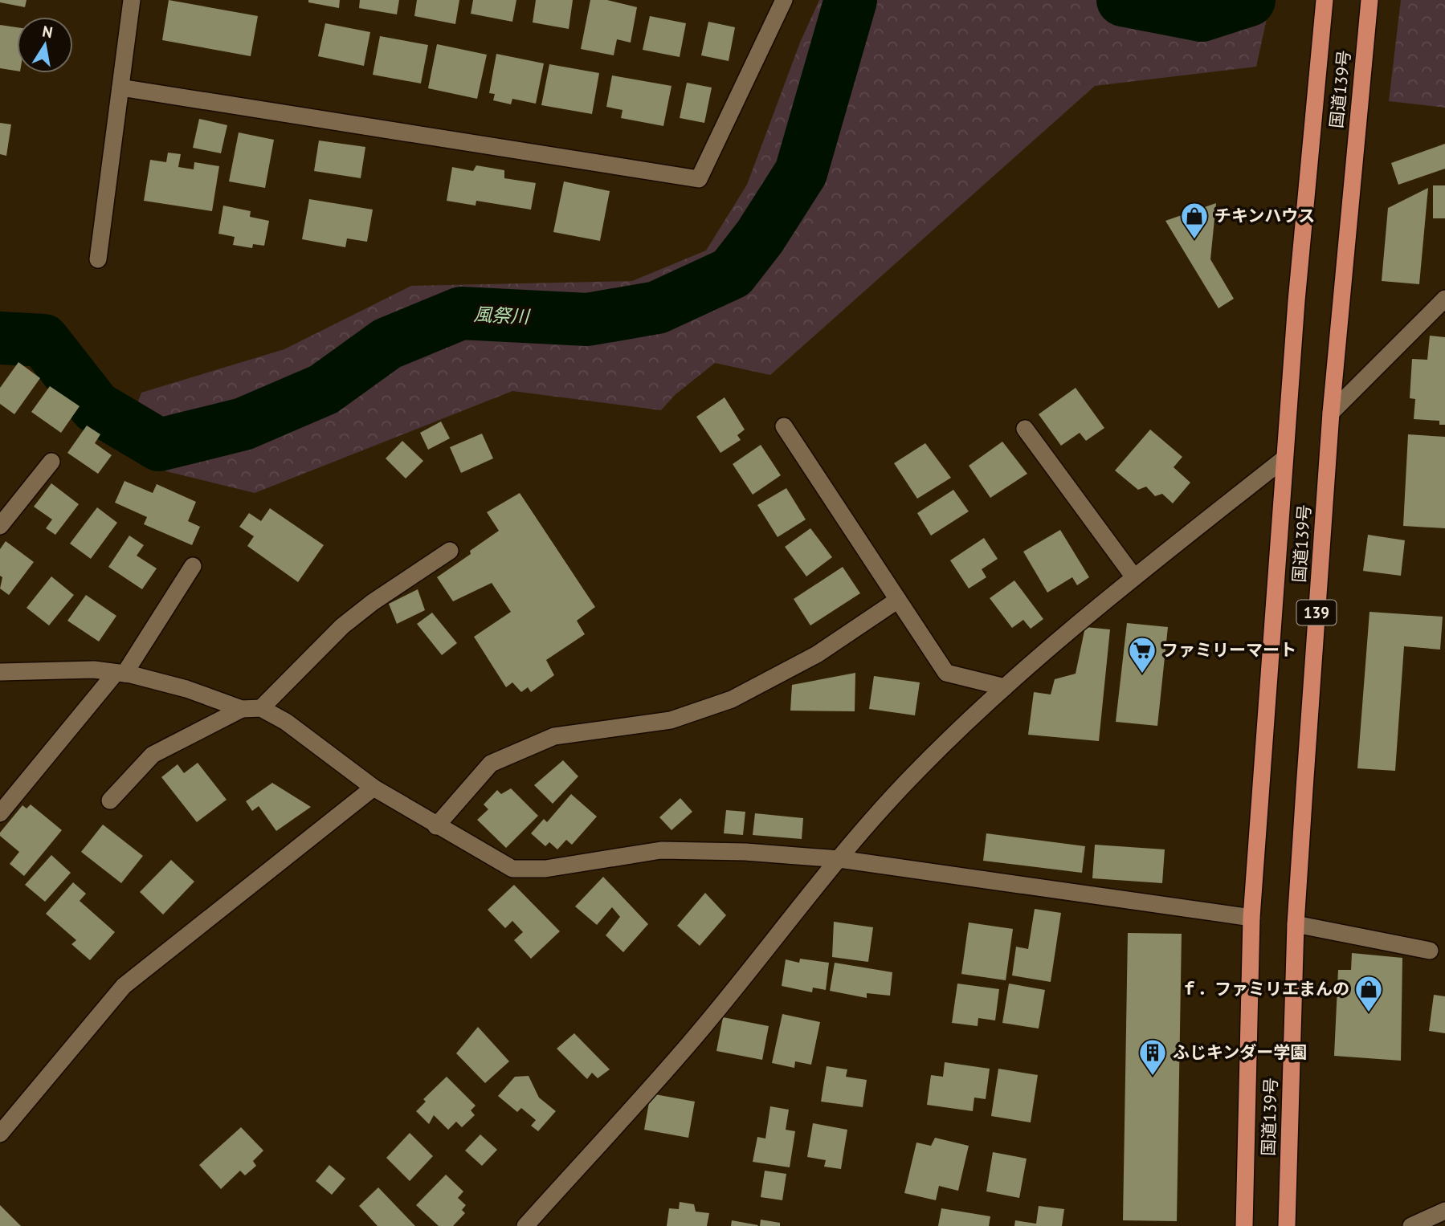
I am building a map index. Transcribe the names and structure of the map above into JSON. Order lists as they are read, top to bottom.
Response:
{
  "streets": {
    "highway": ["国道139号", "139"]
  },
  "water": ["風祭川"],
  "places": {
    "shop": ["チキンハウス", "ｆ．ファミリエまんの"],
    "supermarket": ["ファミリーマート"],
    "building": ["ふじキンダー学園"]
  },
  "north": "top"
}
